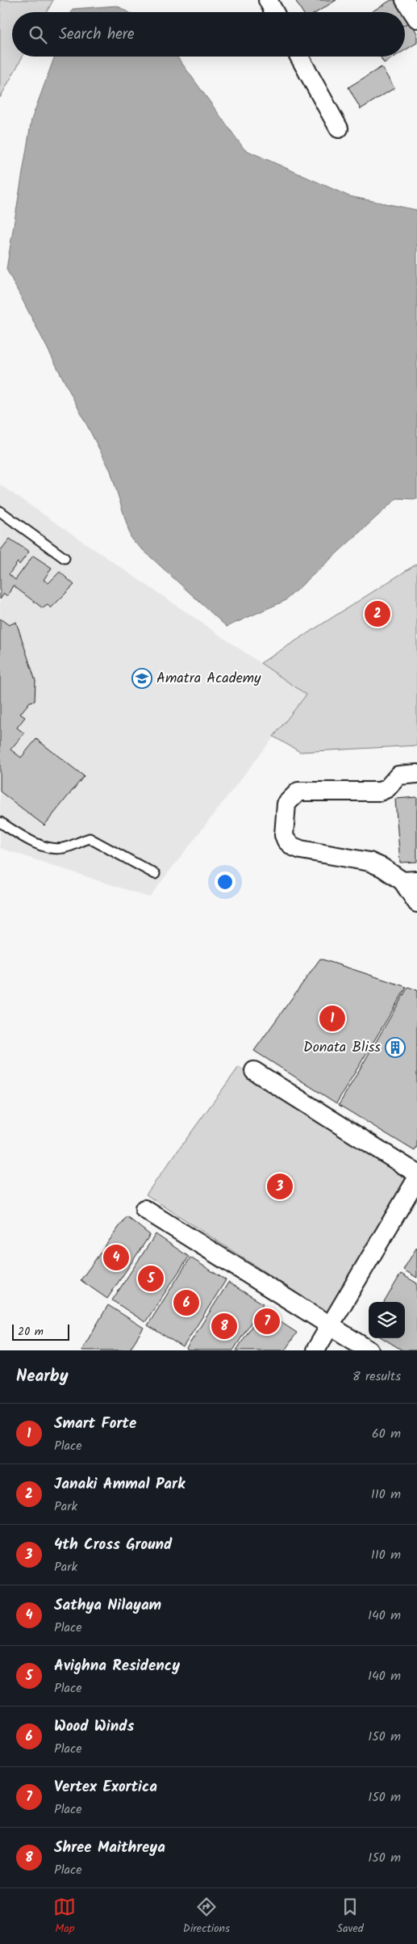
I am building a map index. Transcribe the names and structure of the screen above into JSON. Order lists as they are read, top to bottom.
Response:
{
  "places": {
    "school or university": ["Amatra Academy"],
    "building": ["Donata Bliss"]
  },
  "scale_bar": "20 m",
  "page": {
    "search": "Search here",
    "pins": [
      "2",
      "1",
      "3",
      "4",
      "5",
      "6",
      "7",
      "8"
    ],
    "scale": "20 m",
    "heading": ["Nearby", "8 results"],
    "list": [
      {
        "mark": "1",
        "name": "Smart Forte",
        "note": "Place",
        "value": "60 m"
      },
      {
        "mark": "2",
        "name": "Janaki Ammal Park",
        "note": "Park",
        "value": "110 m"
      },
      {
        "mark": "3",
        "name": "4th Cross Ground",
        "note": "Park",
        "value": "110 m"
      },
      {
        "mark": "4",
        "name": "Sathya Nilayam",
        "note": "Place",
        "value": "140 m"
      },
      {
        "mark": "5",
        "name": "Avighna Residency",
        "note": "Place",
        "value": "140 m"
      },
      {
        "mark": "6",
        "name": "Wood Winds",
        "note": "Place",
        "value": "150 m"
      },
      {
        "mark": "7",
        "name": "Vertex Exortica",
        "note": "Place",
        "value": "150 m"
      },
      {
        "mark": "8",
        "name": "Shree Maithreya",
        "note": "Place",
        "value": "150 m"
      }
    ],
    "nav": ["Map", "Directions", "Saved"]
  }
}
